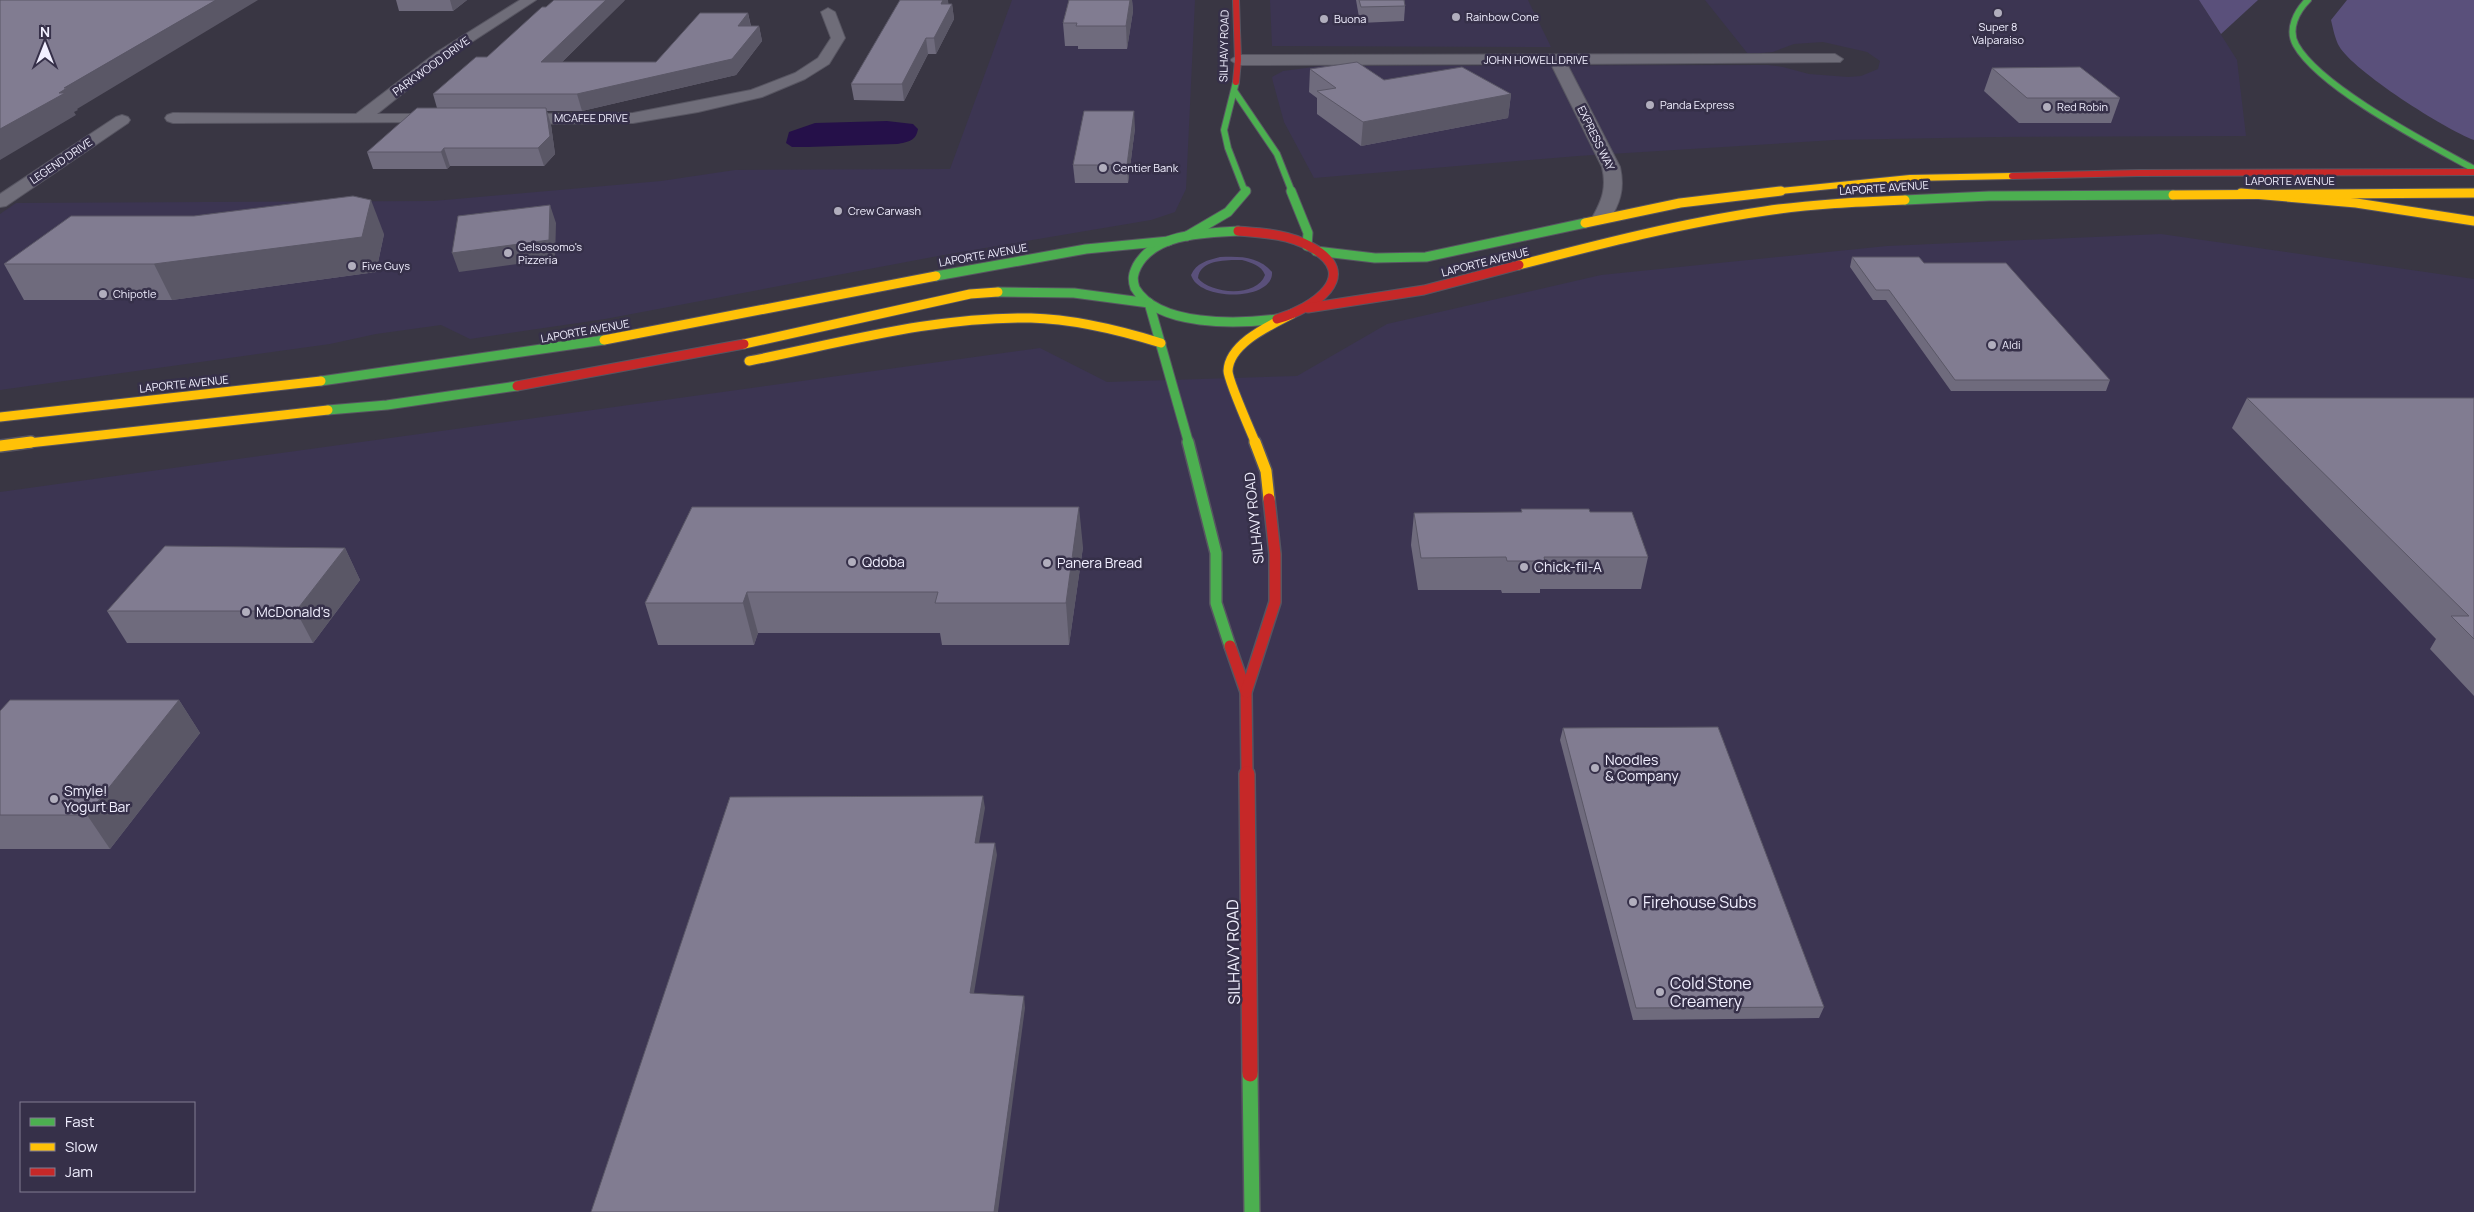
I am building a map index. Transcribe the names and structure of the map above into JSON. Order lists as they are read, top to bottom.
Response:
{
  "streets": {
    "main road": ["SILHAVY ROAD", "LAPORTE AVENUE"],
    "street": [
      "JOHN HOWELL DRIVE",
      "PARKWOOD DRIVE",
      "MCAFEE DRIVE",
      "EXPRESS WAY",
      "LEGEND DRIVE"
    ]
  },
  "crossings": [
    ["SILHAVY ROAD", "JOHN HOWELL DRIVE"],
    ["SILHAVY ROAD", "LAPORTE AVENUE"],
    ["JOHN HOWELL DRIVE", "EXPRESS WAY"],
    ["EXPRESS WAY", "LAPORTE AVENUE"]
  ],
  "places": [
    "Super 8 Valparaiso",
    "Rainbow Cone",
    "Buona",
    "Panda Express",
    "Red Robin",
    "Centier Bank",
    "Crew Carwash",
    "Gelsosomo's Pizzeria",
    "Five Guys",
    "Chipotle",
    "Aldi",
    "Qdoba",
    "Panera Bread",
    "Chick-fil-A",
    "McDonald's",
    "Noodles & Company",
    "Smyle! Yogurt Bar",
    "Firehouse Subs",
    "Cold Stone Creamery"
  ],
  "legend": ["Fast", "Slow", "Jam"],
  "north": "top"
}
